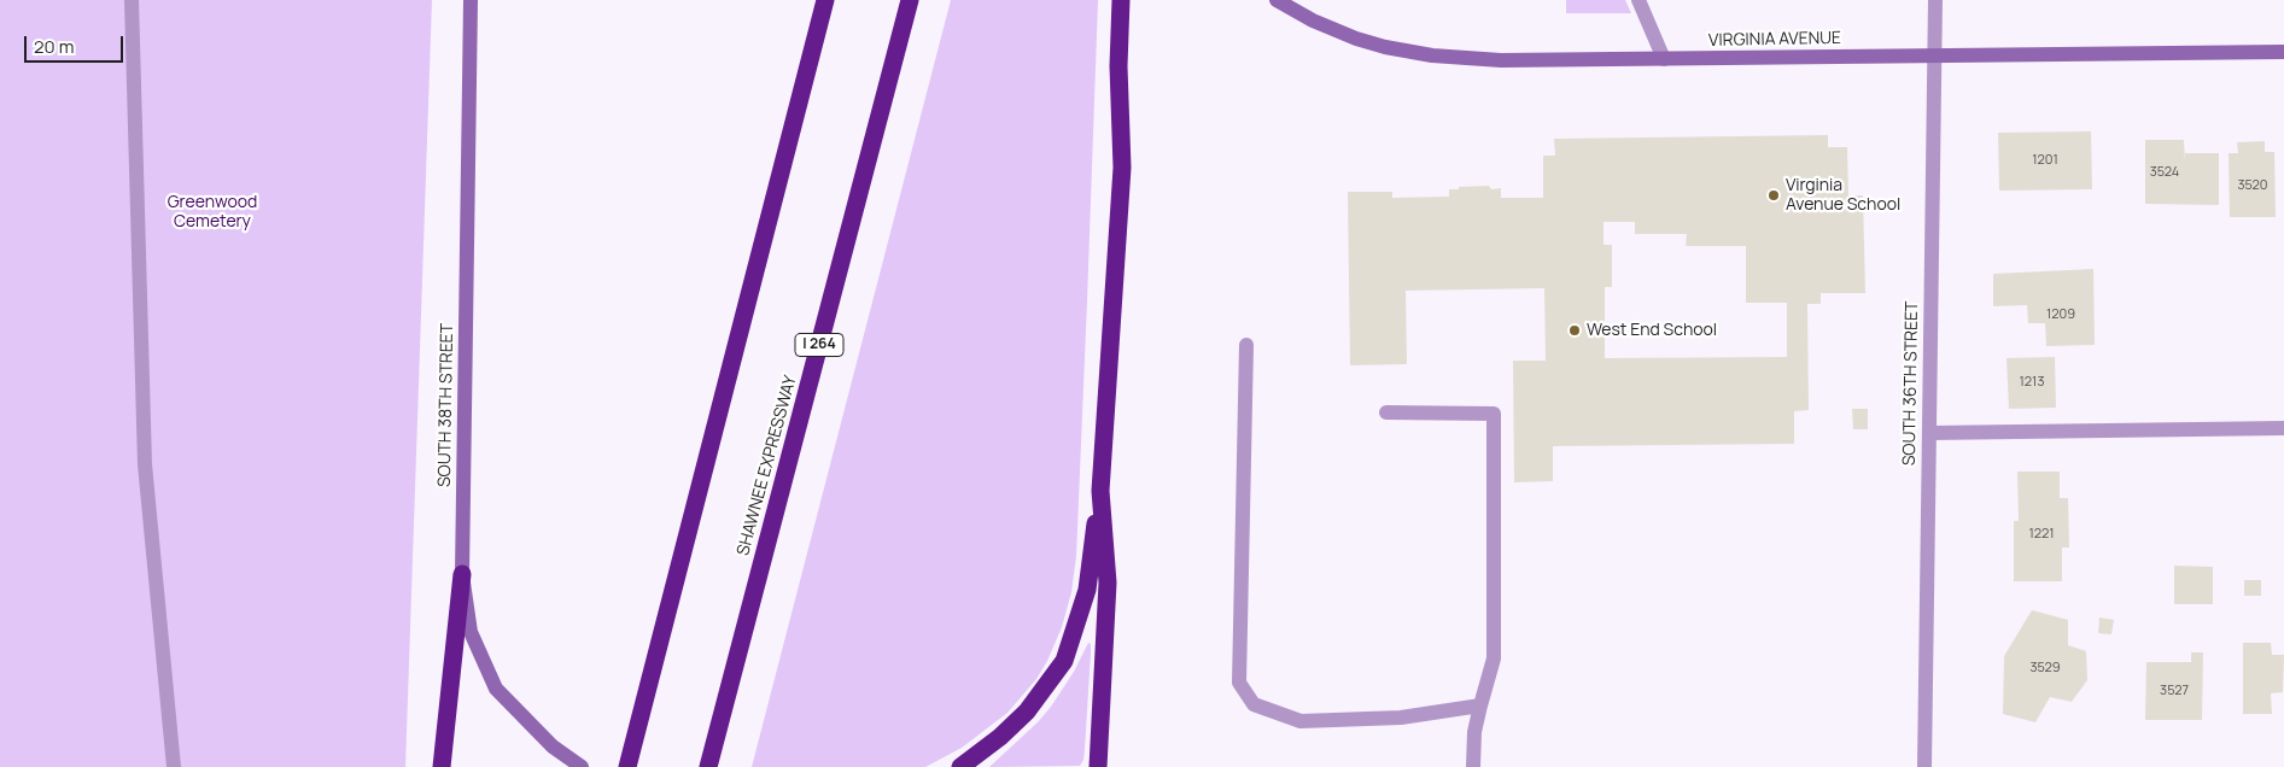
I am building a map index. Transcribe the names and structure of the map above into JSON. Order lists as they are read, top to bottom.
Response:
{
  "streets": {
    "highway": ["I 264", "SHAWNEE EXPRESSWAY"],
    "main road": ["VIRGINIA AVENUE", "SOUTH 38TH STREET"],
    "street": ["SOUTH 36TH STREET"]
  },
  "crossings": [
    ["VIRGINIA AVENUE", "SOUTH 36TH STREET"]
  ],
  "parks": ["Greenwood Cemetery"],
  "places": ["Virginia Avenue School", "West End School"],
  "house_numbers": [
    "1201",
    "3524",
    "3520",
    "1209",
    "1213",
    "1221",
    "3529",
    "3527"
  ],
  "scale_bar": "20 m"
}
